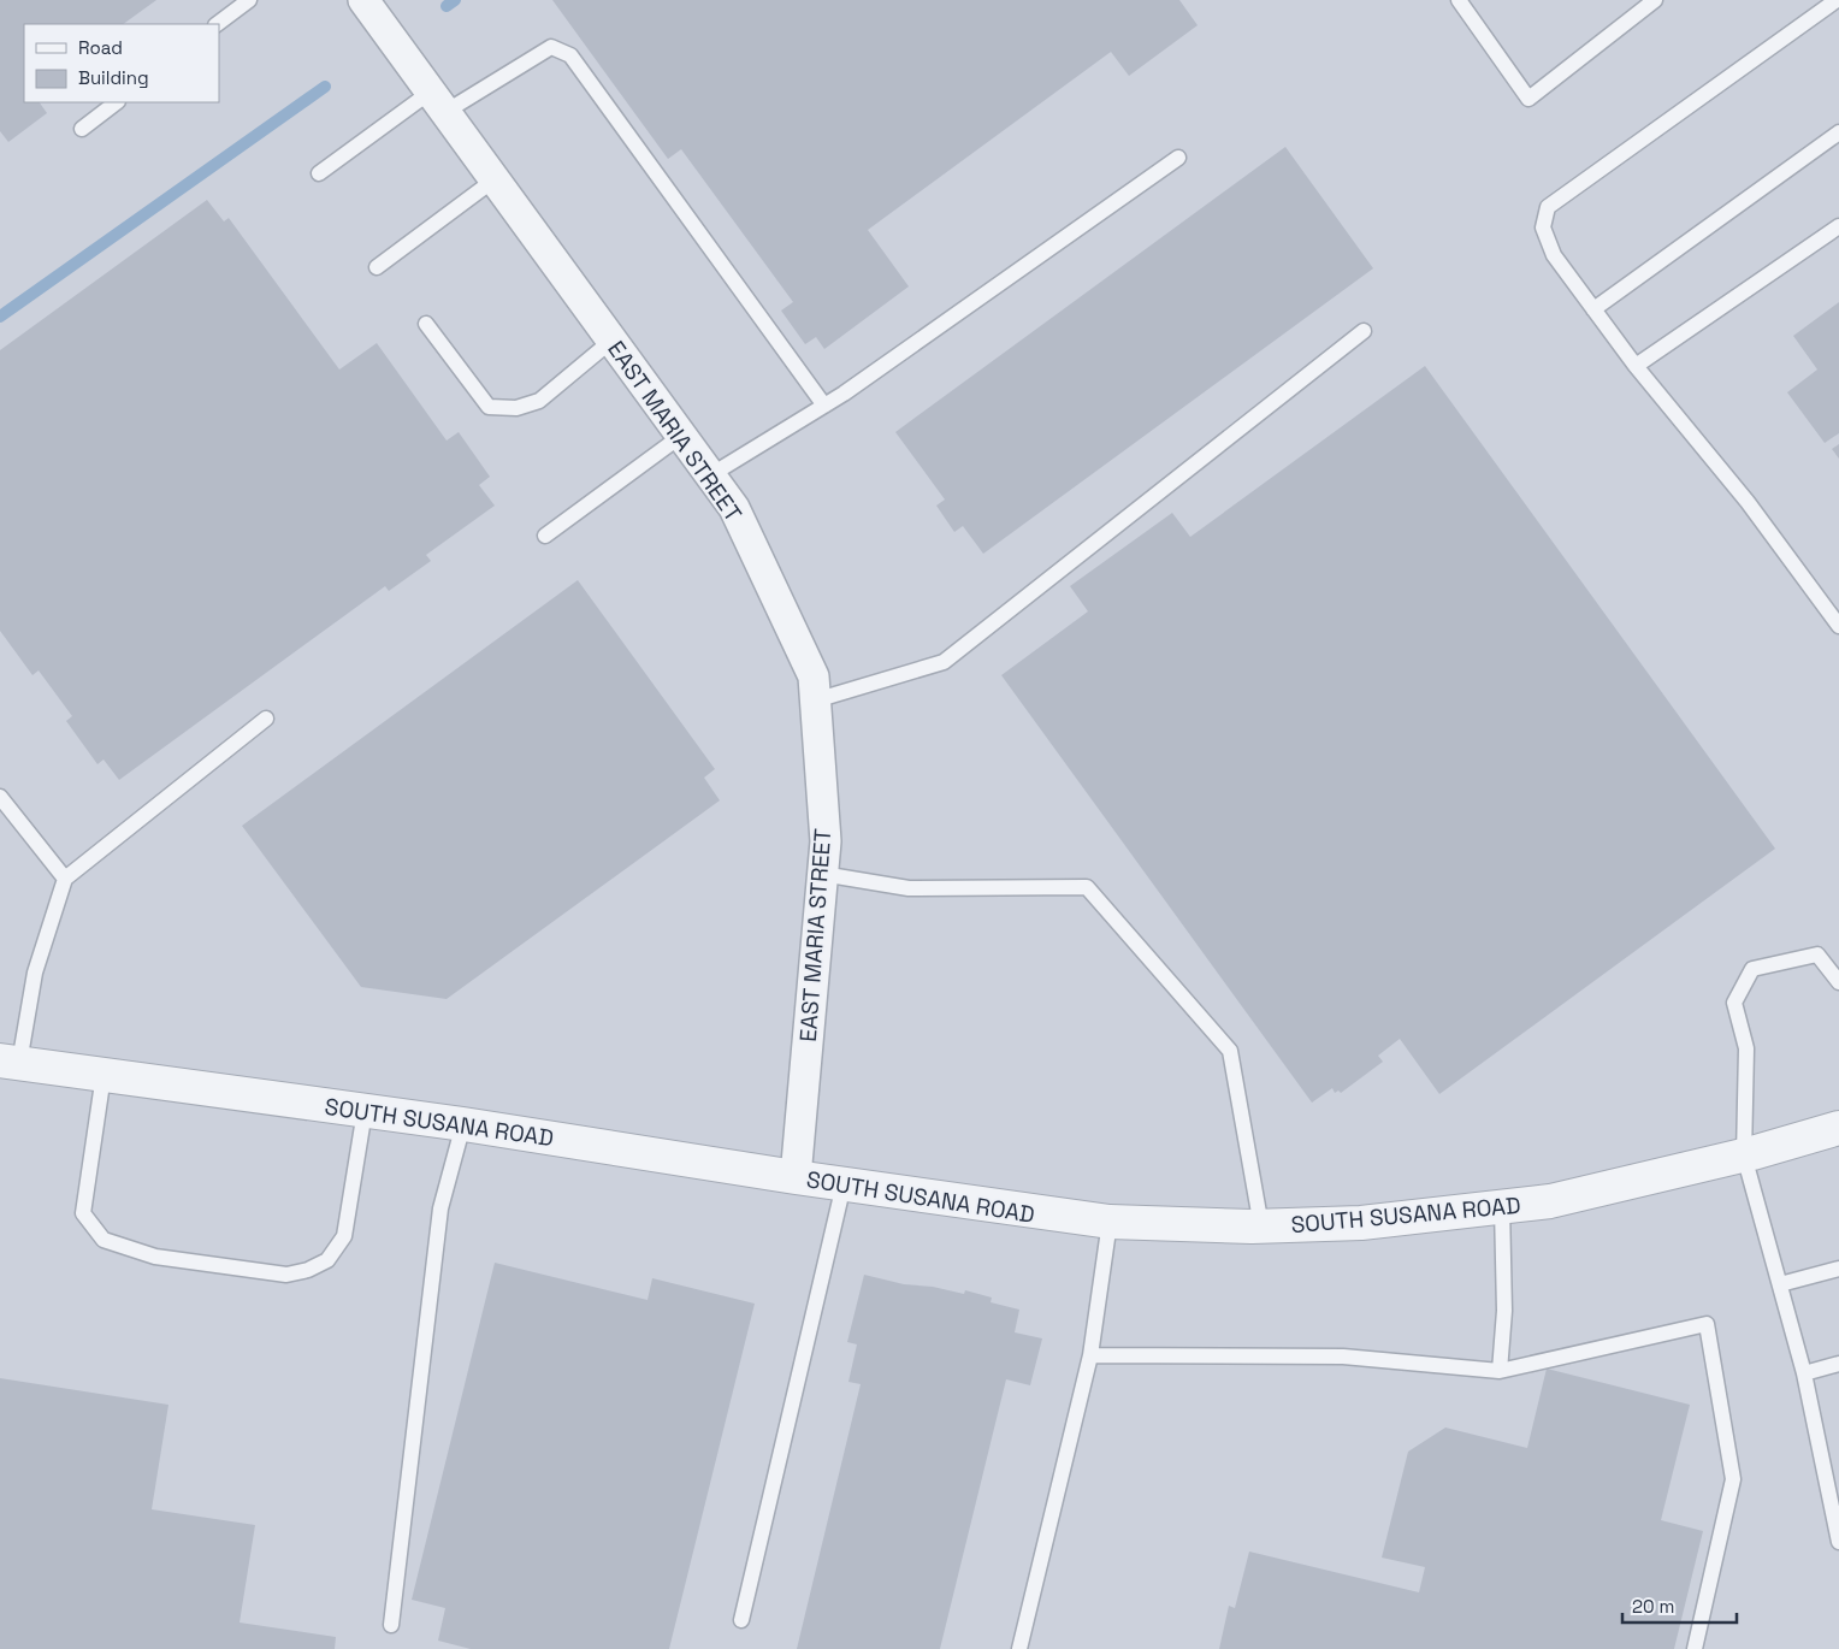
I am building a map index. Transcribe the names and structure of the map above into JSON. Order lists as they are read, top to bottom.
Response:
{
  "streets": {
    "street": ["EAST MARIA STREET", "SOUTH SUSANA ROAD"]
  },
  "crossings": [
    ["EAST MARIA STREET", "SOUTH SUSANA ROAD"]
  ],
  "legend": ["Road", "Building"],
  "scale_bar": "20 m"
}
